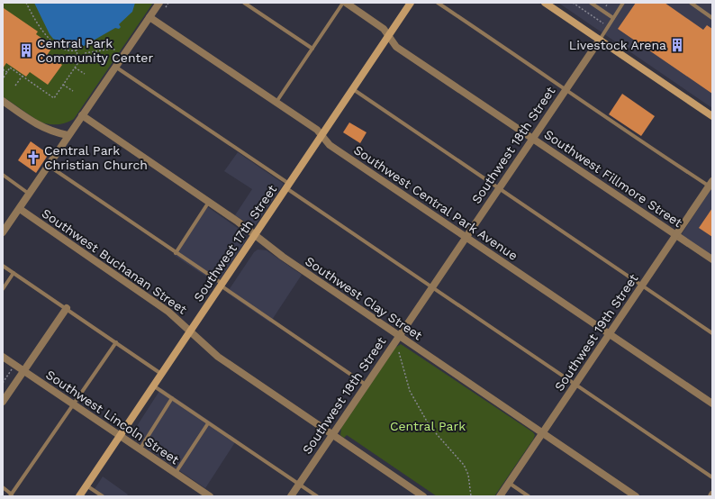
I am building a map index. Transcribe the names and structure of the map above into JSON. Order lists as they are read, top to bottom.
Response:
{
  "streets": {
    "main road": ["Southwest 17th Street"],
    "street": [
      "Southwest 18th Street",
      "Southwest Fillmore Street",
      "Southwest Central Park Avenue",
      "Southwest Buchanan Street",
      "Southwest Clay Street",
      "Southwest 19th Street",
      "Southwest Lincoln Street"
    ]
  },
  "crossings": [
    ["Southwest 18th Street", "Southwest Fillmore Street"],
    ["Southwest 18th Street", "Southwest Central Park Avenue"],
    ["Southwest 18th Street", "Southwest Buchanan Street"],
    ["Southwest 18th Street", "Southwest Clay Street"],
    ["Southwest Fillmore Street", "Southwest 17th Street"],
    ["Southwest Fillmore Street", "Southwest 19th Street"],
    ["Southwest Central Park Avenue", "Southwest 17th Street"],
    ["Southwest Central Park Avenue", "Southwest 19th Street"],
    ["Southwest 17th Street", "Southwest Buchanan Street"],
    ["Southwest 17th Street", "Southwest Clay Street"],
    ["Southwest 17th Street", "Southwest Lincoln Street"],
    ["Southwest Clay Street", "Southwest 19th Street"]
  ],
  "parks": ["Central Park"],
  "places": {
    "building": ["Livestock Arena", "Central Park Community Center"],
    "church": ["Central Park Christian Church"]
  }
}
